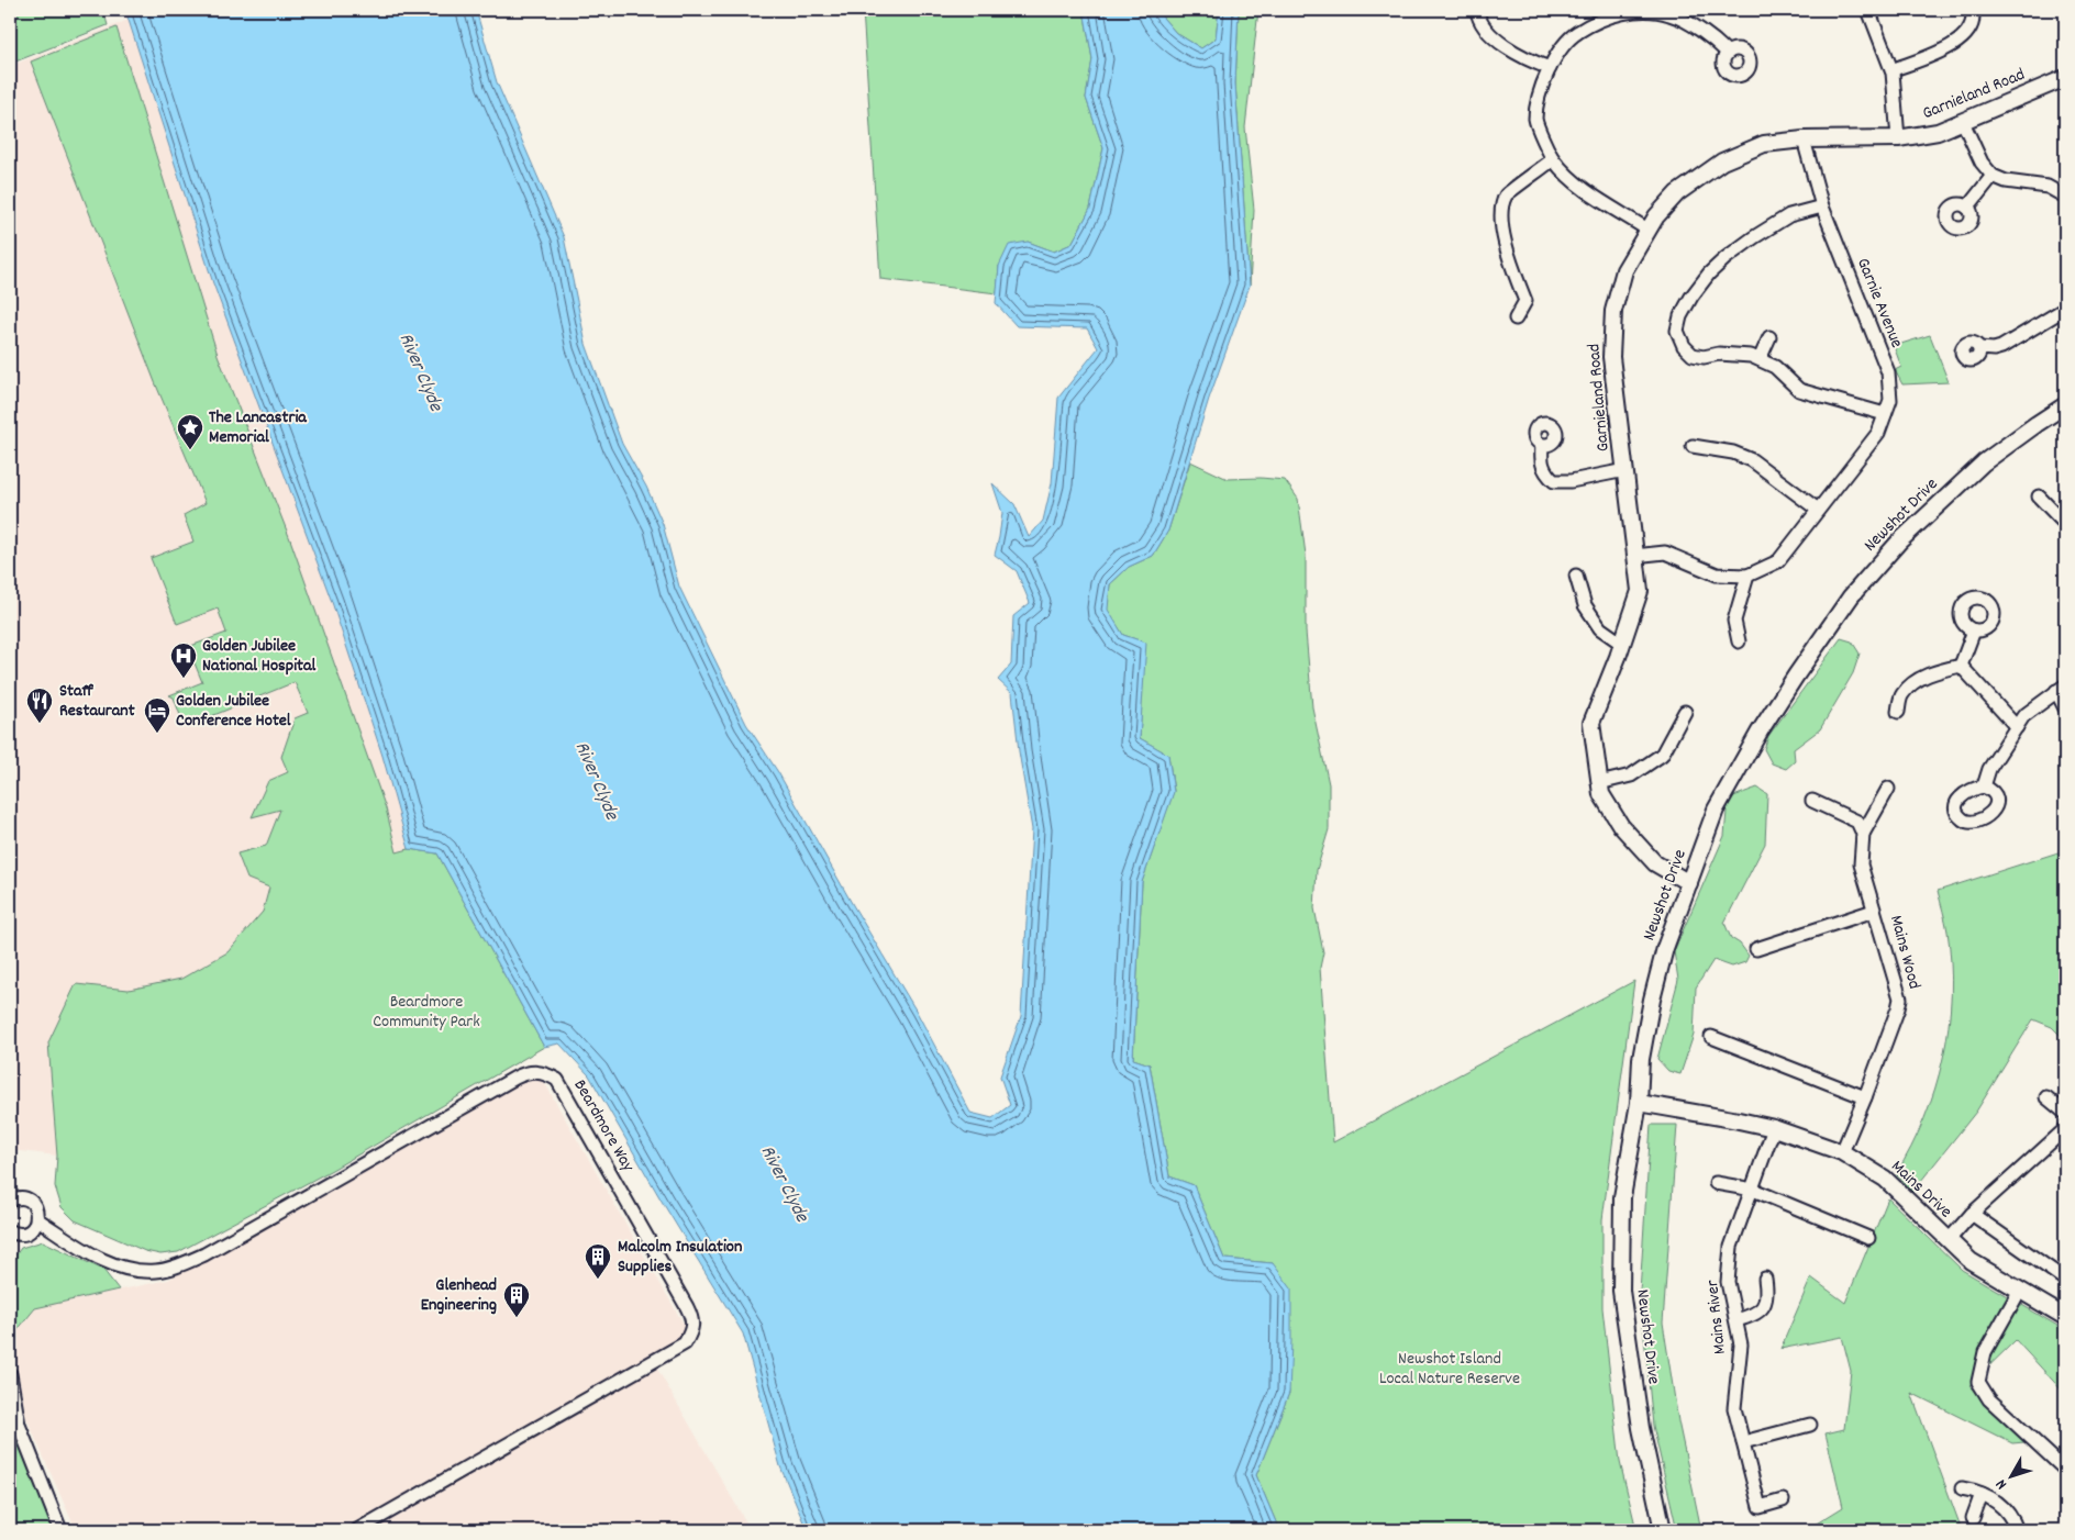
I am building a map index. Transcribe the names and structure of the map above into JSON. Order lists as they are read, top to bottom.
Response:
{
  "streets": {
    "street": [
      "Garnieland Road",
      "Garnie Avenue",
      "Newshot Drive",
      "Mains Wood",
      "Beardmore Way",
      "Mains Drive",
      "Mains River"
    ]
  },
  "crossings": [
    ["Garnieland Road", "Garnie Avenue"],
    ["Garnieland Road", "Newshot Drive"],
    ["Newshot Drive", "Mains Drive"],
    ["Mains Wood", "Mains Drive"],
    ["Mains Drive", "Mains River"]
  ],
  "water": ["River Clyde"],
  "parks": ["Beardmore Community Park", "Newshot Island Local Nature Reserve"],
  "places": {
    "place": ["The Lancastria Memorial"],
    "hospital": ["Golden Jubilee National Hospital"],
    "restaurant": ["Staff Restaurant"],
    "hotel": ["Golden Jubilee Conference Hotel"],
    "building": ["Malcolm Insulation Supplies", "Glenhead Engineering"]
  },
  "north": "bottom left"
}
